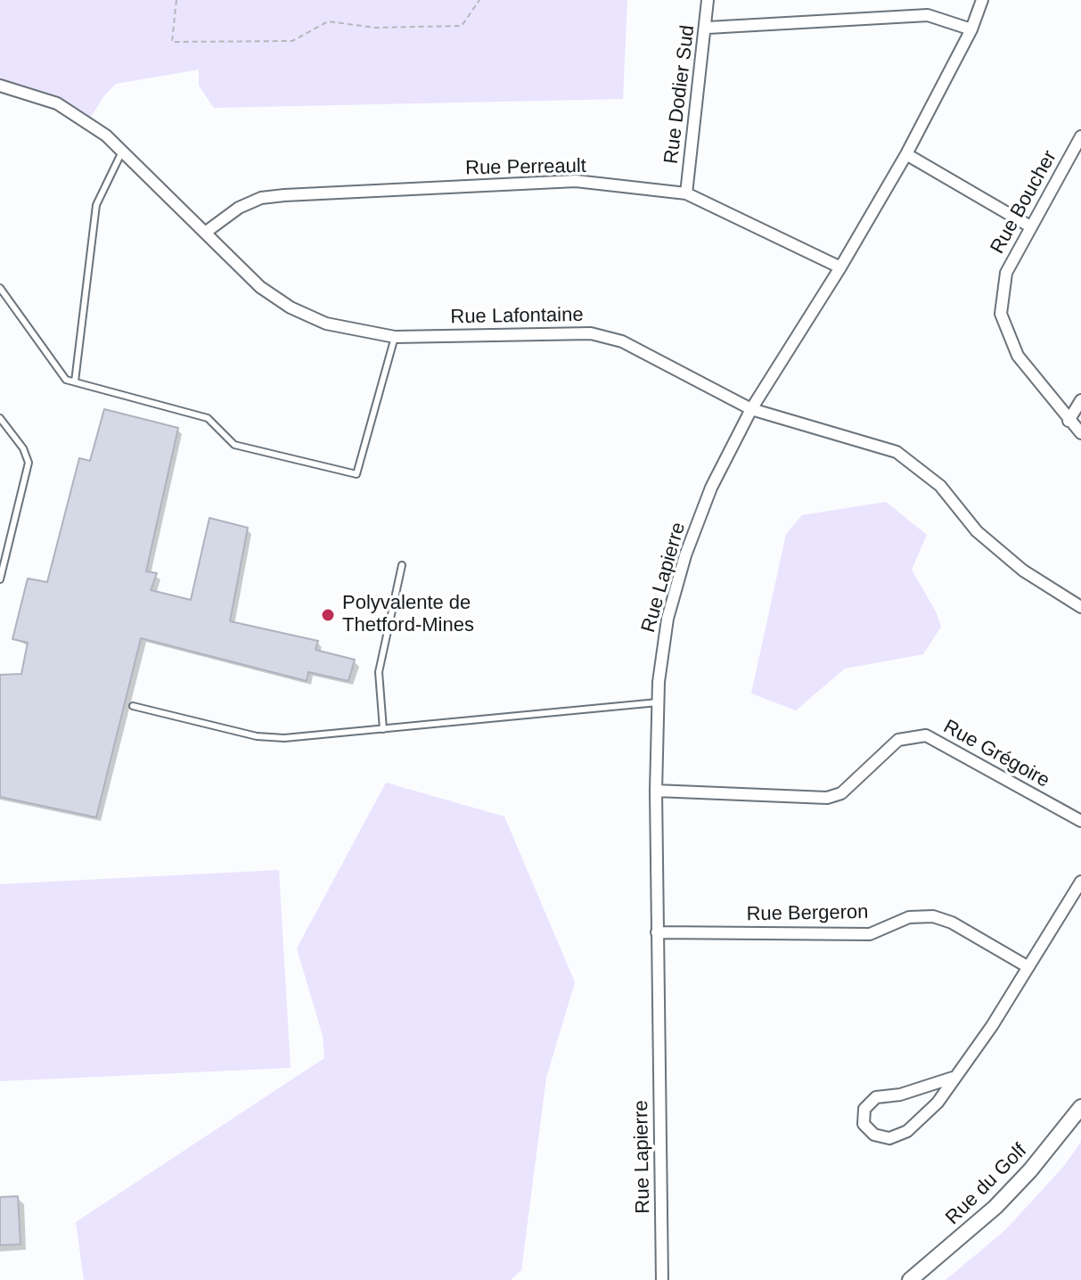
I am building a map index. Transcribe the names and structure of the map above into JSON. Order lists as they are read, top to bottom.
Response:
{
  "streets": {
    "street": [
      "Rue Dodier Sud",
      "Rue Perreault",
      "Rue Boucher",
      "Rue Lafontaine",
      "Rue Lapierre",
      "Rue Grégoire",
      "Rue Bergeron",
      "Rue du Golf"
    ]
  },
  "crossings": [
    ["Rue Dodier Sud", "Rue Perreault"],
    ["Rue Perreault", "Rue Lafontaine"],
    ["Rue Perreault", "Rue Lapierre"],
    ["Rue Lafontaine", "Rue Lapierre"],
    ["Rue Lapierre", "Rue Grégoire"],
    ["Rue Lapierre", "Rue Bergeron"]
  ],
  "places": ["Polyvalente de Thetford-Mines"]
}
